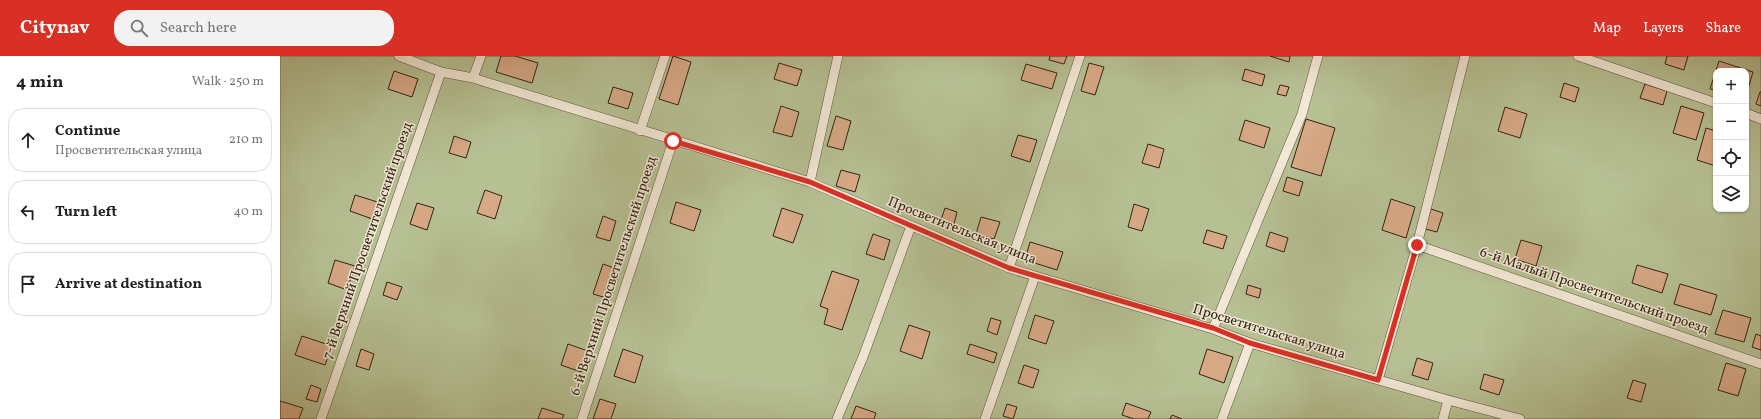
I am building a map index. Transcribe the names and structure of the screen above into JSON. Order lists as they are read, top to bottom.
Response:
{
  "streets": {
    "lane": [
      "Просветительская улица",
      "7-й Верхний Просветительский проезд",
      "6-й Верхний Просветительский проезд",
      "6-й Малый Просветительский проезд"
    ]
  },
  "crossings": [
    ["Просветительская улица", "7-й Верхний Просветительский проезд"],
    ["Просветительская улица", "6-й Верхний Просветительский проезд"]
  ],
  "page": {
    "header": "Citynav",
    "search": "Search here",
    "nav": ["Map", "Layers", "Share"],
    "heading": ["4 min", "Walk · 250 m"],
    "map_buttons": ["+", "−"],
    "list": [
      ["Continue", "Просветительская улица", "210 m"],
      ["Turn left", "40 m"],
      "Arrive at destination"
    ]
  }
}
